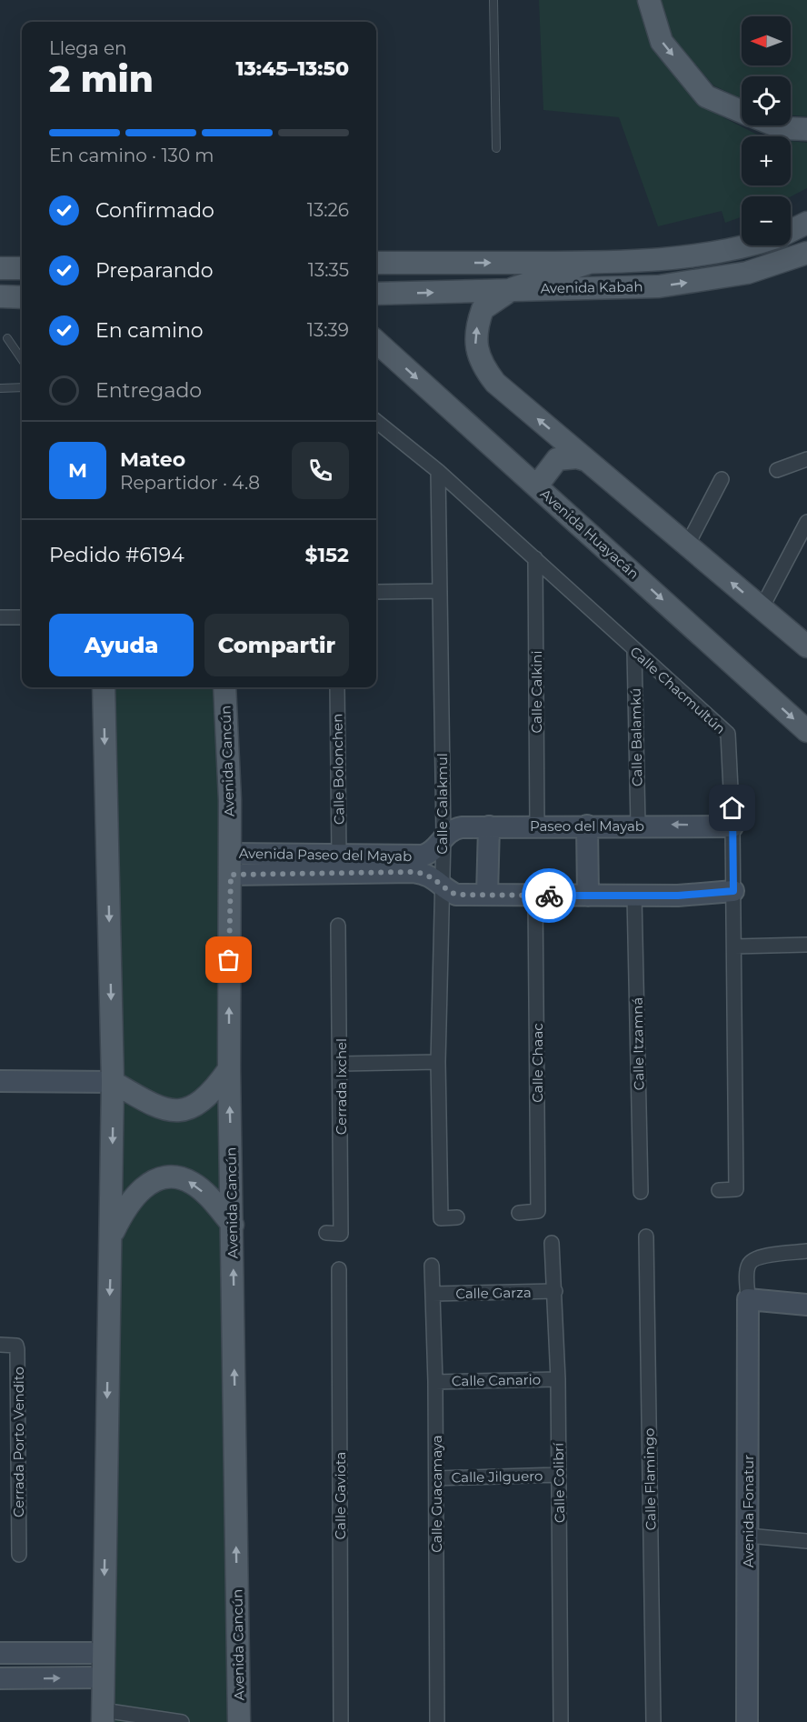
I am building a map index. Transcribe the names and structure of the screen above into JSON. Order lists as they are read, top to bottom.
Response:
{
  "streets": {
    "main road": ["Avenida Kabah", "Avenida Huayacán", "Avenida Cancún"],
    "street": [
      "Calle Chacmultún",
      "Calle Calkini",
      "Calle Balamkú",
      "Calle Bolonchen",
      "Calle Calakmul",
      "Paseo del Mayab",
      "Avenida Paseo del Mayab",
      "Calle Itzamná",
      "Calle Chaac",
      "Cerrada Ixchel",
      "Calle Garza",
      "Calle Canario",
      "Cerrada Porto Vendito",
      "Calle Jilguero",
      "Calle Flamingo",
      "Calle Colibrí",
      "Calle Guacamaya",
      "Calle Gaviota",
      "Avenida Fonatur"
    ]
  },
  "crossings": [
    ["Calle Chacmultún", "Calle Calkini"],
    ["Calle Chacmultún", "Calle Balamkú"],
    ["Calle Chacmultún", "Calle Calakmul"],
    ["Calle Chacmultún", "Paseo del Mayab"],
    ["Calle Calkini", "Paseo del Mayab"],
    ["Calle Balamkú", "Paseo del Mayab"],
    ["Avenida Cancún", "Avenida Paseo del Mayab"],
    ["Calle Bolonchen", "Avenida Paseo del Mayab"],
    ["Calle Calakmul", "Paseo del Mayab"],
    ["Calle Calakmul", "Avenida Paseo del Mayab"],
    ["Paseo del Mayab", "Avenida Paseo del Mayab"],
    ["Calle Garza", "Calle Colibrí"],
    ["Calle Garza", "Calle Guacamaya"],
    ["Calle Canario", "Calle Colibrí"],
    ["Calle Canario", "Calle Guacamaya"],
    ["Calle Jilguero", "Calle Colibrí"],
    ["Calle Jilguero", "Calle Guacamaya"]
  ],
  "north": "left",
  "page": {
    "map_buttons": ["+", "−"],
    "heading": ["2 min", "Llega en", "13:45–13:50"],
    "panel": [
      "Mateo",
      "Repartidor · 4.8",
      "Pedido #6194",
      "$152"
    ],
    "bar": "En camino · 130 m",
    "list": [
      ["Confirmado", "13:26"],
      ["Preparando", "13:35"],
      ["En camino", "13:39"],
      "Entregado"
    ],
    "round": "M",
    "buttons": ["Ayuda", "Compartir"]
  }
}
